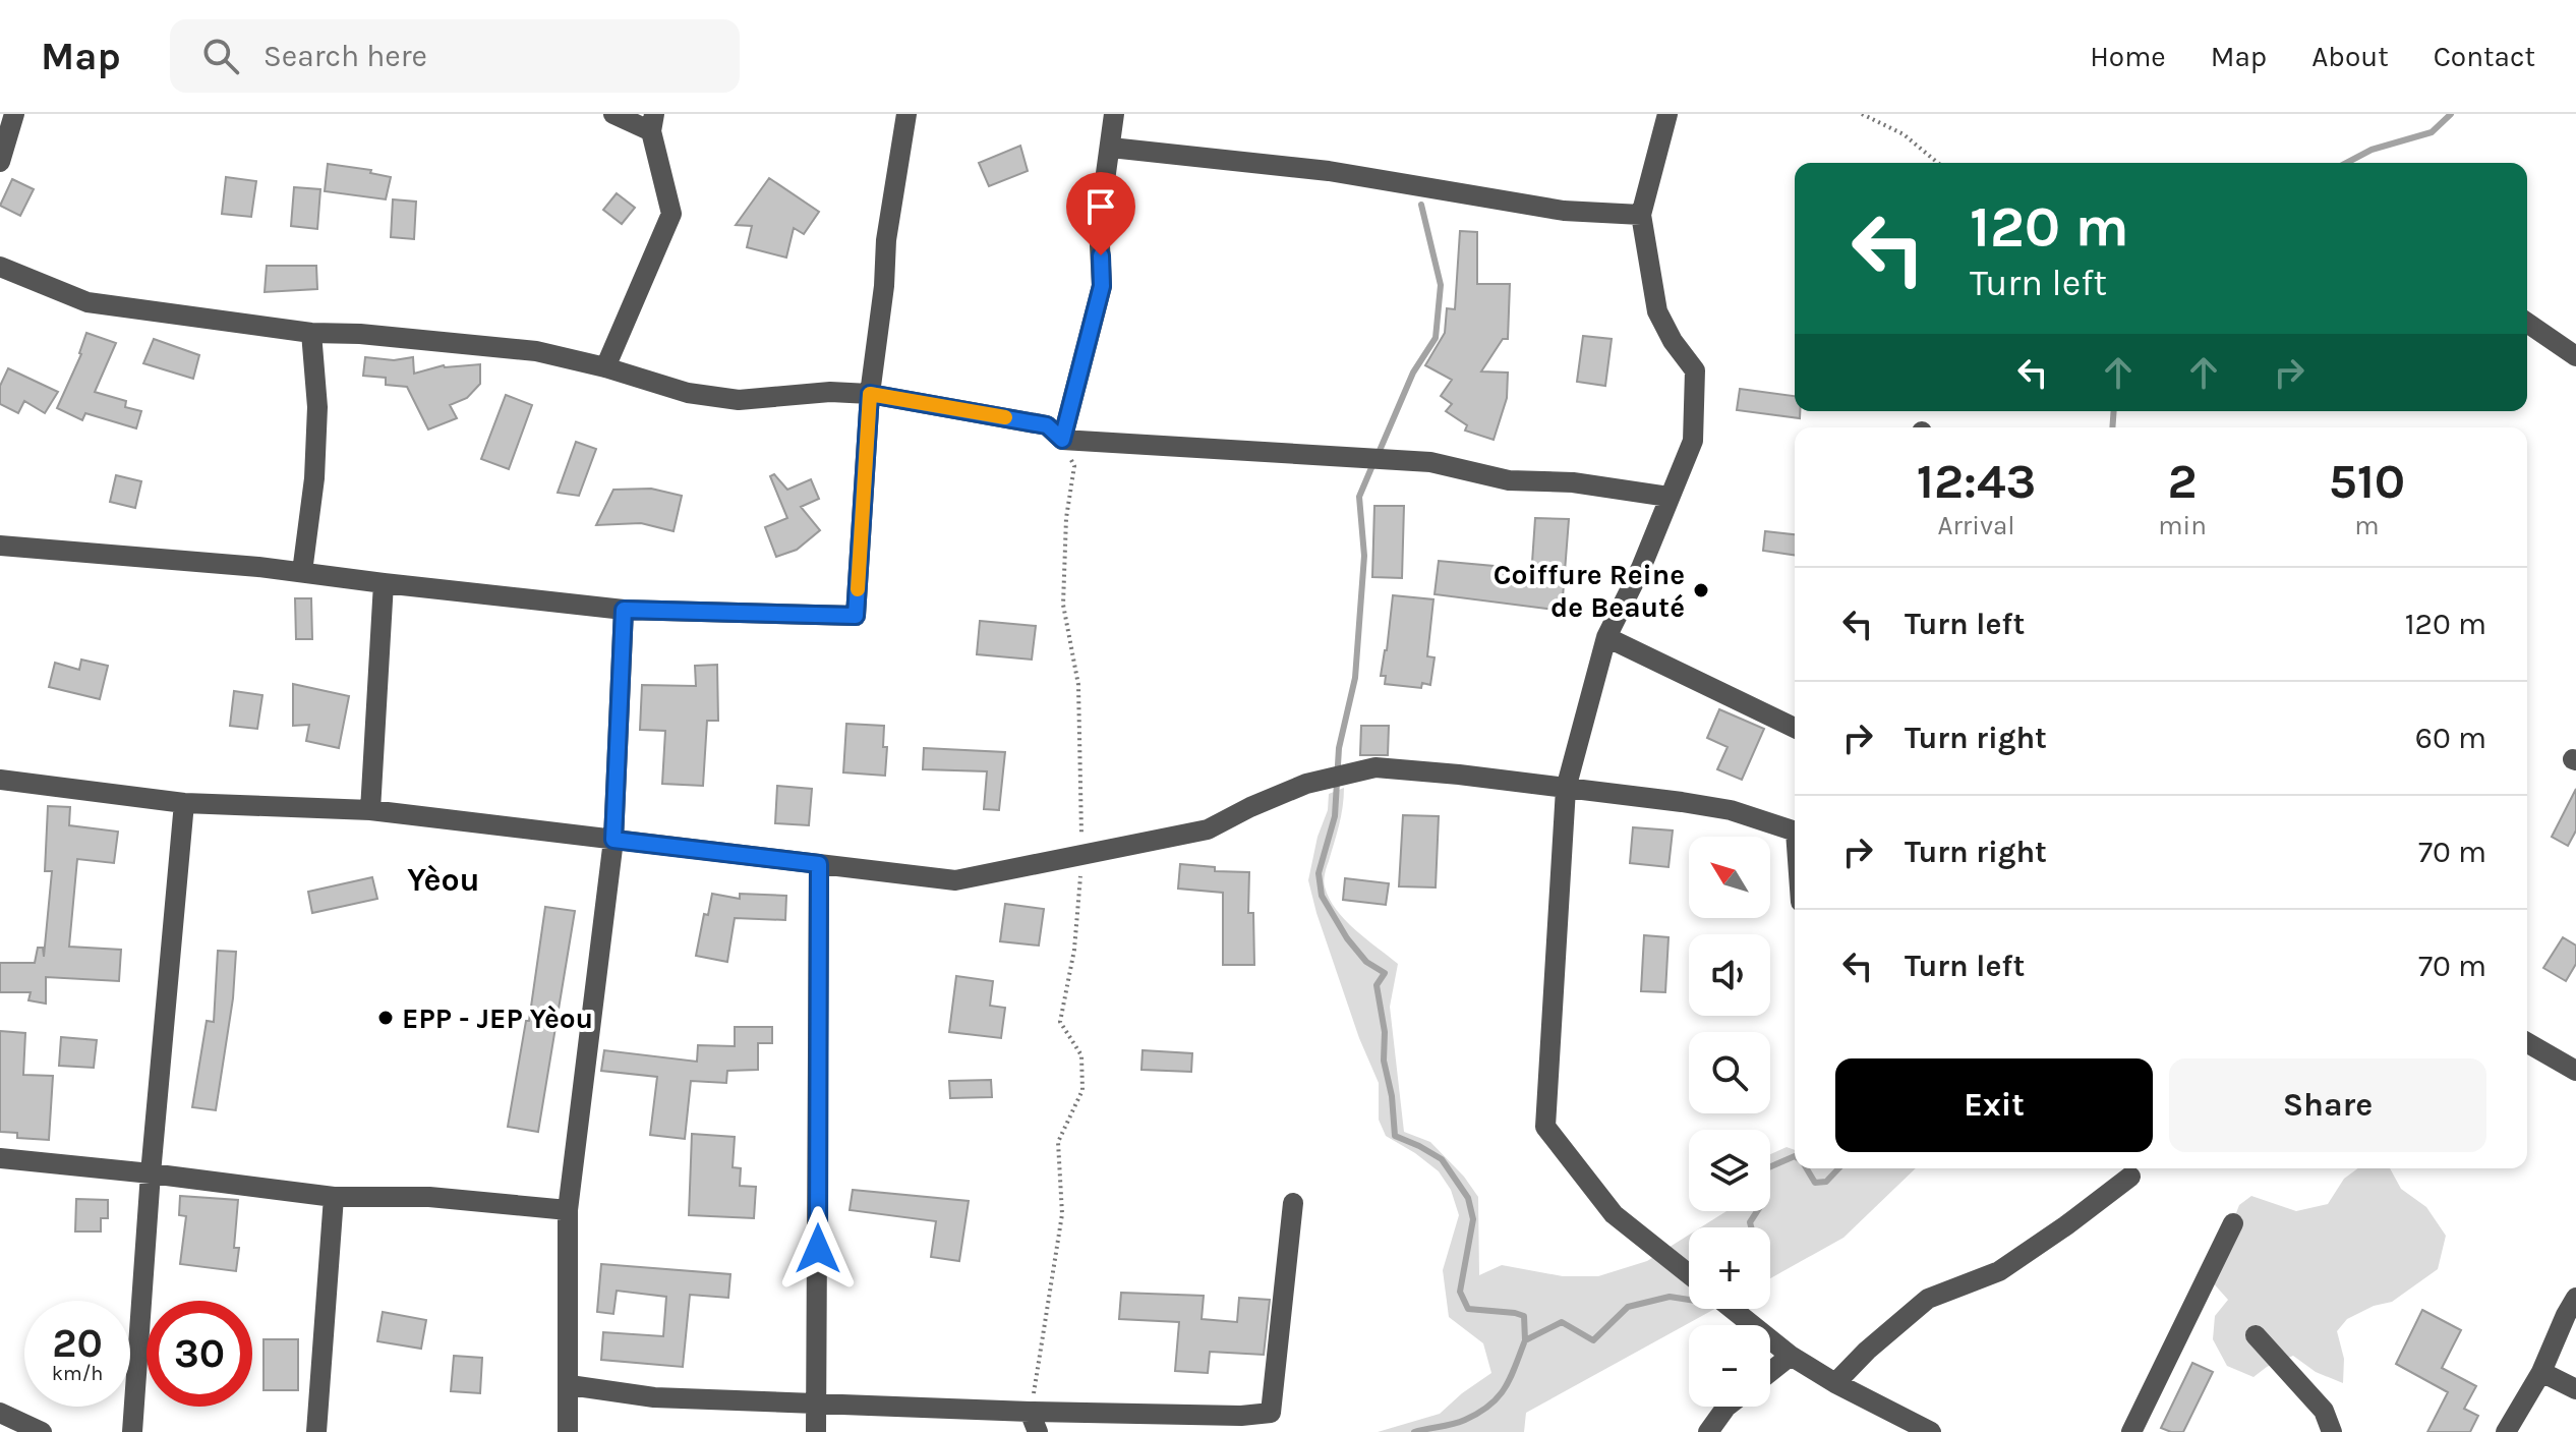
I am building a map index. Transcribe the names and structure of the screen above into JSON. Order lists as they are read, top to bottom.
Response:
{
  "districts": ["Yèou"],
  "places": ["Coiffure Reine de Beauté", "EPP - JEP Yèou"],
  "north": "top left",
  "page": {
    "header": "Map",
    "search": "Search here",
    "nav": [
      "Home",
      "Map",
      "About",
      "Contact"
    ],
    "turn": ["120 m", "Turn left"],
    "eta": [
      "12:43",
      "Arrival",
      "2",
      "min",
      "510",
      "m"
    ],
    "list": [
      {
        "name": "Turn left",
        "value": "120 m"
      },
      {
        "name": "Turn right",
        "value": "60 m"
      },
      {
        "name": "Turn right",
        "value": "70 m"
      },
      {
        "name": "Turn left",
        "value": "70 m"
      }
    ],
    "map_buttons": ["+", "−"],
    "buttons": ["Exit", "Share"],
    "speed": "20 km/h",
    "limit": "30"
  }
}
